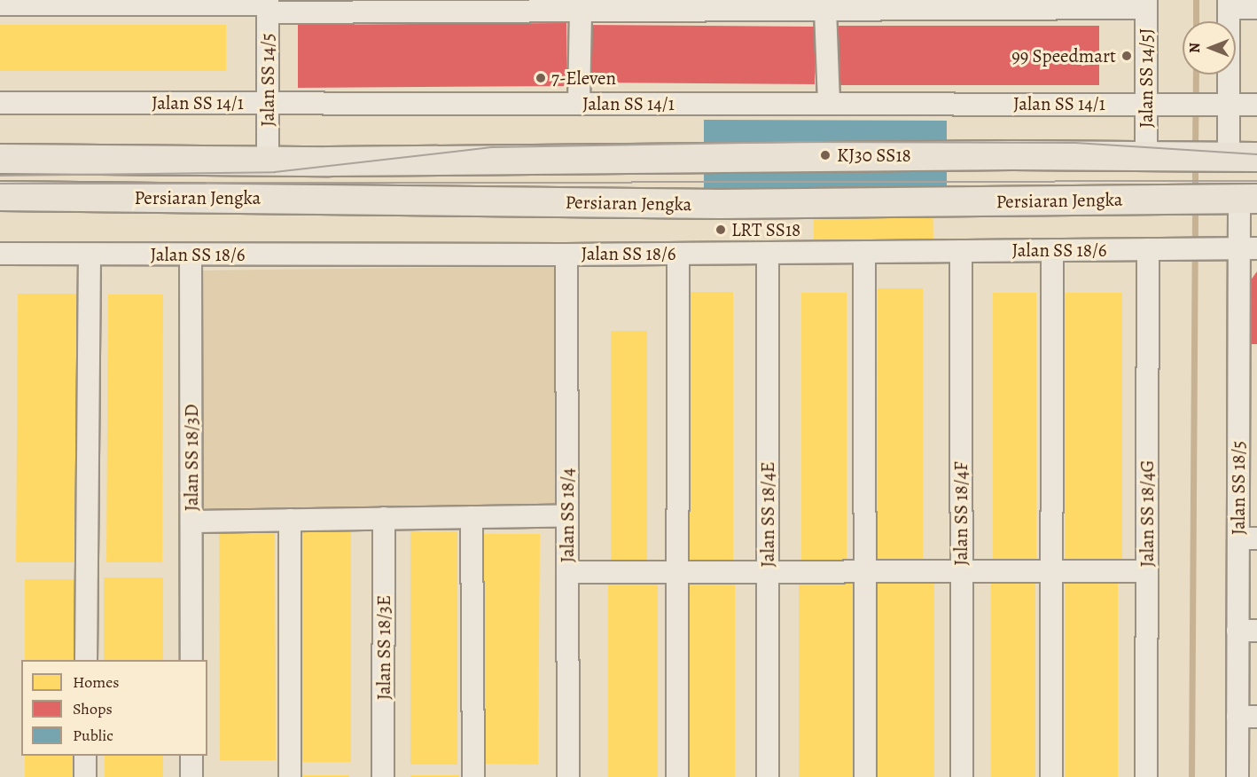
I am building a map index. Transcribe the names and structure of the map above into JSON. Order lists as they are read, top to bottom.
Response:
{
  "streets": {
    "main road": ["Persiaran Jengka"],
    "street": [
      "Jalan SS 14/5J",
      "Jalan SS 14/5",
      "Jalan SS 14/1",
      "Jalan SS 18/6",
      "Jalan SS 18/3D",
      "Jalan SS 18/5",
      "Jalan SS 18/4F",
      "Jalan SS 18/4G",
      "Jalan SS 18/4E",
      "Jalan SS 18/4",
      "Jalan SS 18/3E"
    ]
  },
  "crossings": [
    ["Jalan SS 14/5J", "Jalan SS 14/1"],
    ["Jalan SS 14/5J", "Persiaran Jengka"],
    ["Jalan SS 14/5", "Jalan SS 14/1"],
    ["Jalan SS 14/5", "Persiaran Jengka"],
    ["Persiaran Jengka", "Jalan SS 18/5"],
    ["Jalan SS 18/6", "Jalan SS 18/3D"],
    ["Jalan SS 18/6", "Jalan SS 18/5"],
    ["Jalan SS 18/6", "Jalan SS 18/4F"],
    ["Jalan SS 18/6", "Jalan SS 18/4G"],
    ["Jalan SS 18/6", "Jalan SS 18/4E"],
    ["Jalan SS 18/6", "Jalan SS 18/4"]
  ],
  "places": [
    "99 Speedmart",
    "7-Eleven",
    "KJ30 SS18",
    "LRT SS18"
  ],
  "legend": ["Homes", "Shops", "Public"],
  "north": "left"
}
